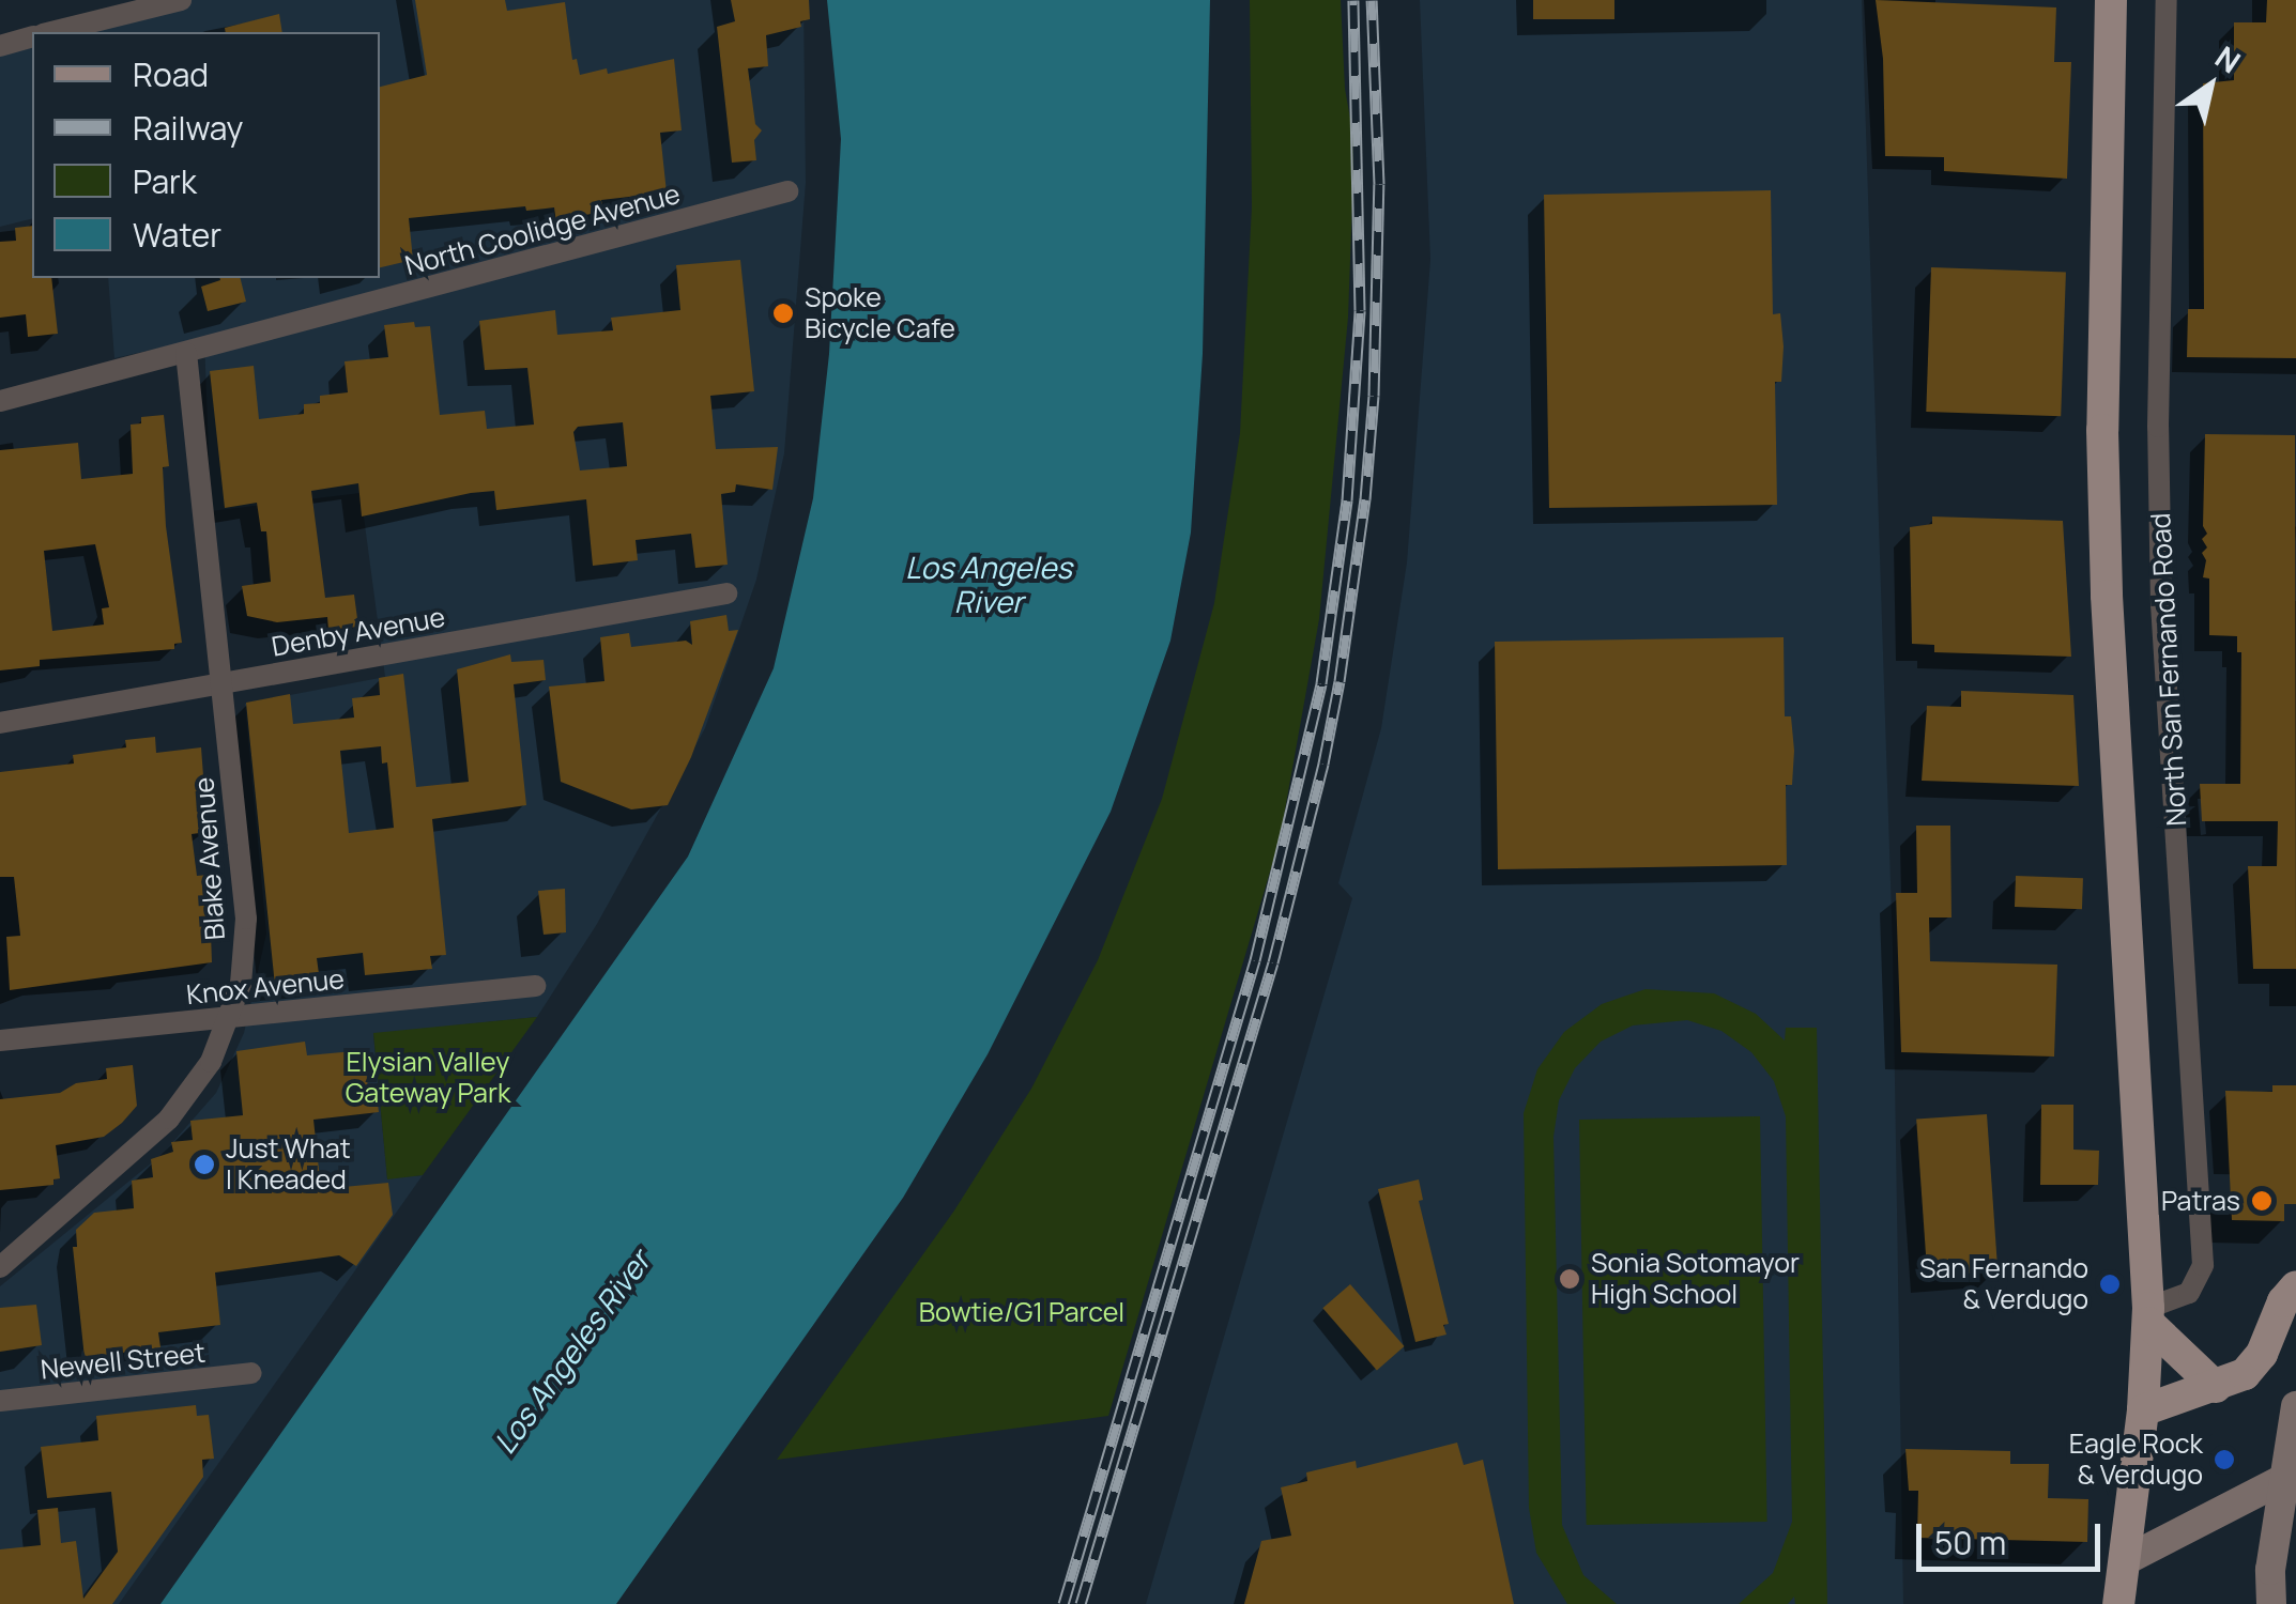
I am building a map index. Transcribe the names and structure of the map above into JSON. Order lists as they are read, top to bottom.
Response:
{
  "streets": {
    "street": [
      "North Coolidge Avenue",
      "Denby Avenue",
      "North San Fernando Road",
      "Blake Avenue",
      "Knox Avenue",
      "Newell Street"
    ]
  },
  "crossings": [
    ["North Coolidge Avenue", "Blake Avenue"],
    ["Denby Avenue", "Blake Avenue"],
    ["Blake Avenue", "Knox Avenue"]
  ],
  "water": ["Los Angeles River"],
  "parks": ["Elysian Valley Gateway Park", "Bowtie/G1 Parcel"],
  "places": [
    "Spoke Bicycle Cafe",
    "Just What I Kneaded",
    "Patras",
    "Sonia Sotomayor High School",
    "San Fernando & Verdugo",
    "Eagle Rock & Verdugo"
  ],
  "legend": [
    "Road",
    "Railway",
    "Park",
    "Water"
  ],
  "scale_bar": "50 m",
  "north": "top right"
}
